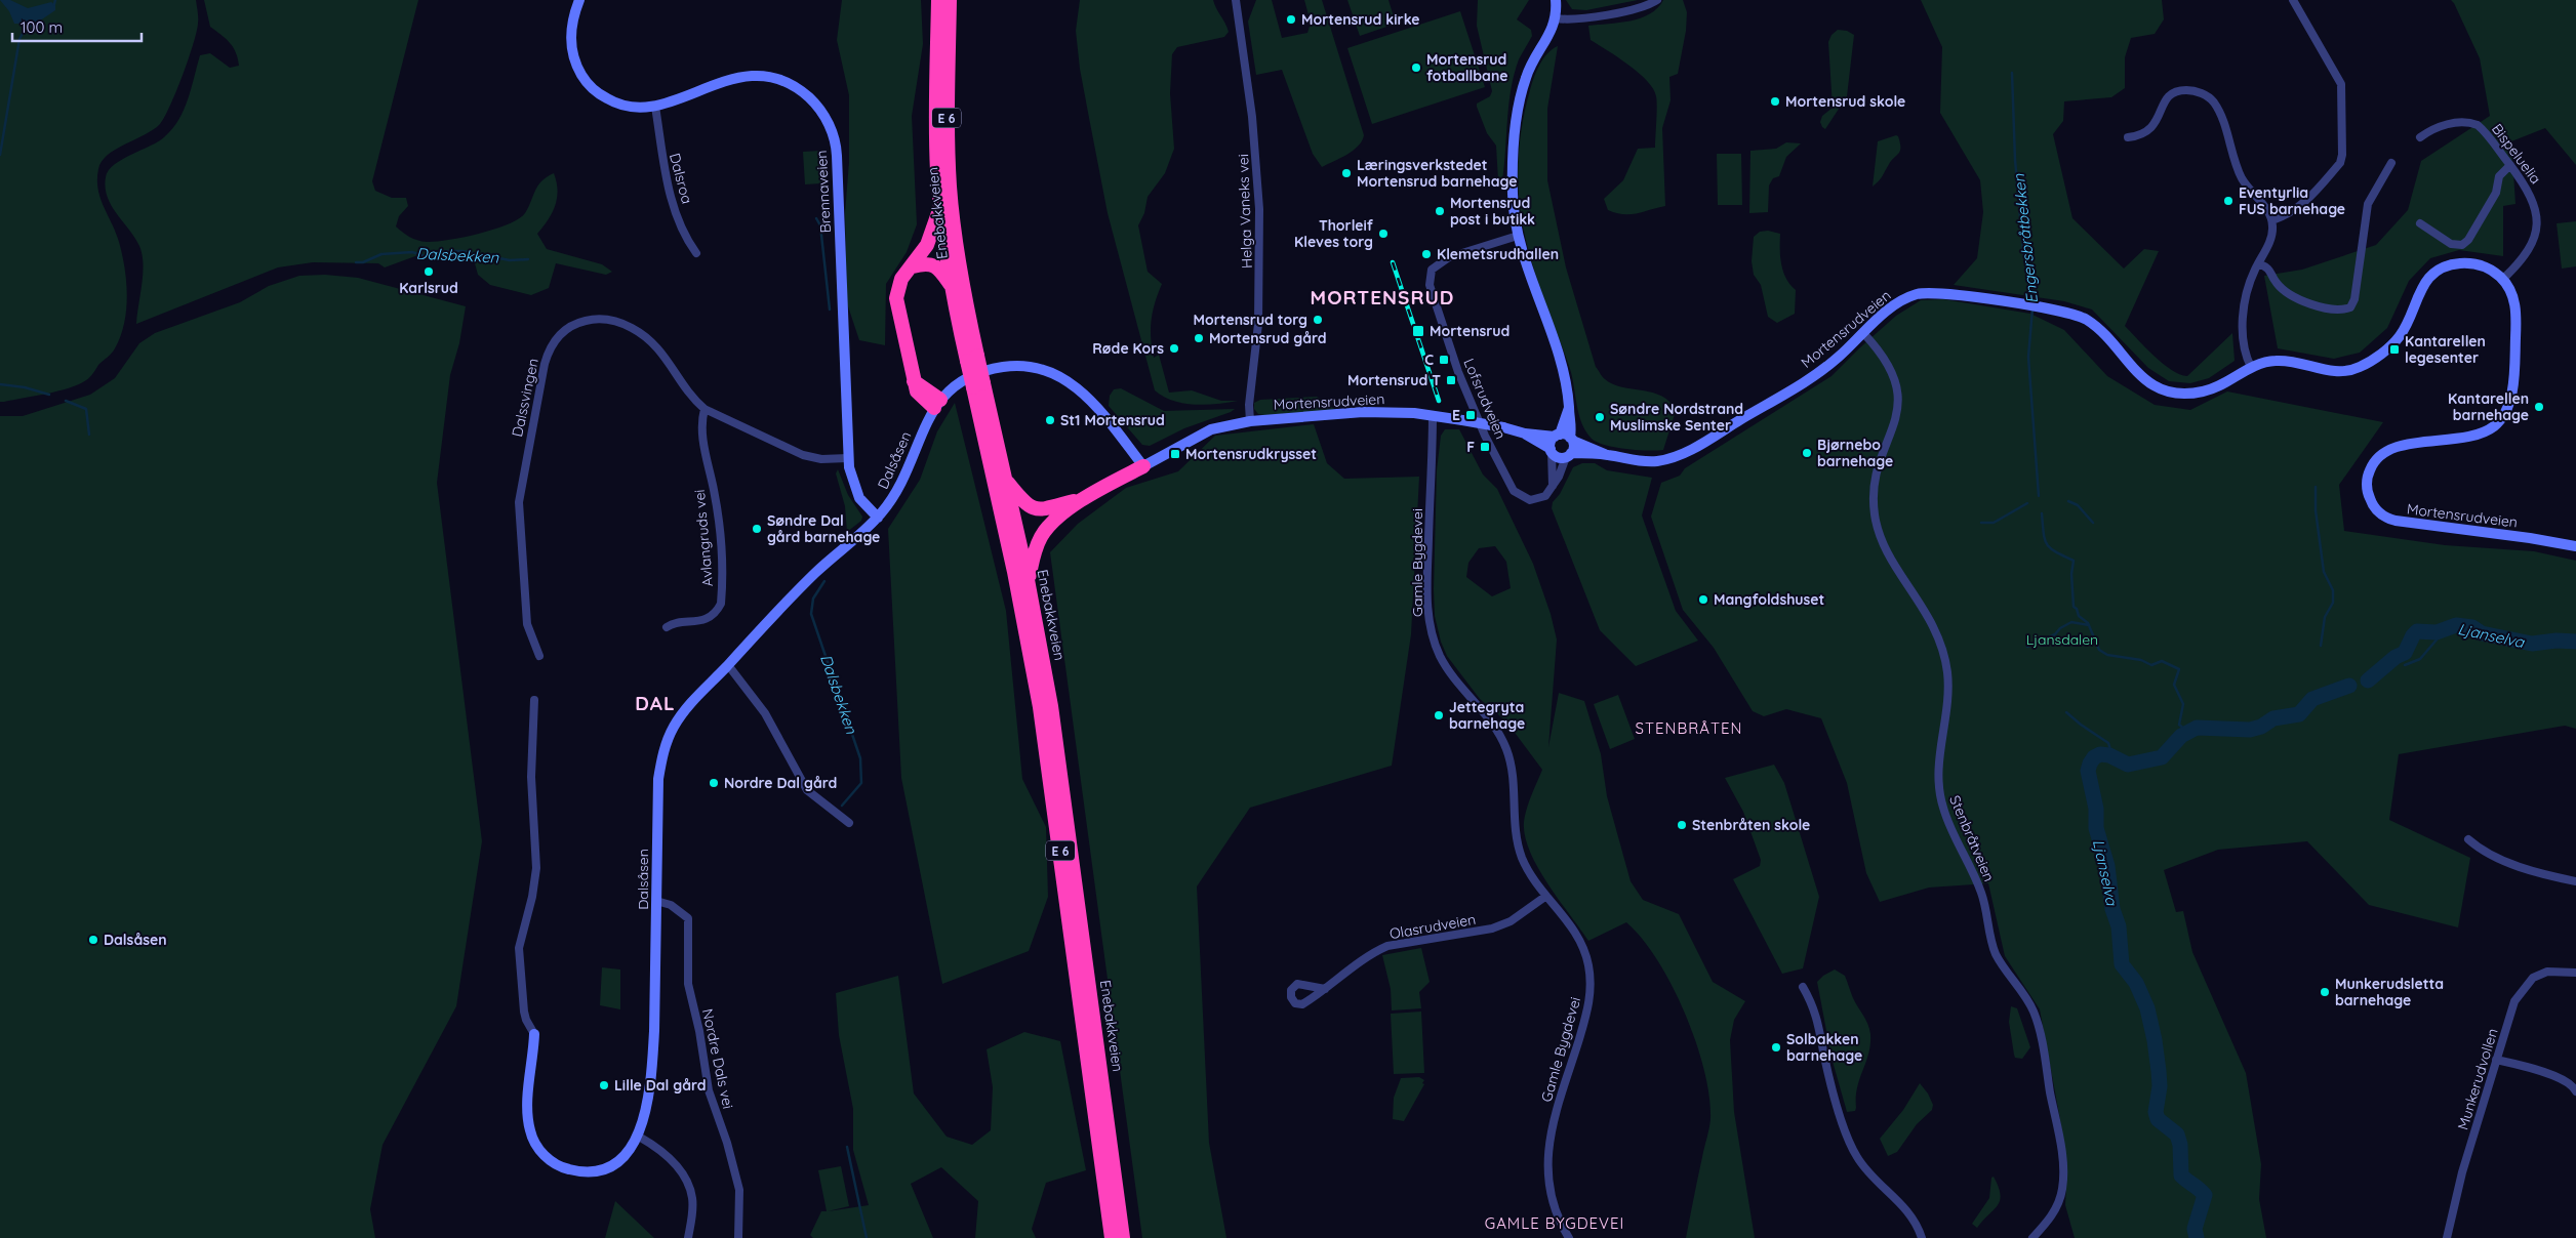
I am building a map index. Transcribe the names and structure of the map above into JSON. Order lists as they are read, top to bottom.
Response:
{
  "streets": {
    "highway": ["E 6", "Enebakkveien"],
    "street": [
      "Bispeluelia",
      "Dalsroa",
      "Brennaveien",
      "Helga Vaneks vei",
      "Mortensrudveien",
      "Dalssvingen",
      "Lofsrudveien",
      "Dalsåsen",
      "Avlangruds vei",
      "Gamle Bygdevei",
      "Stenbråtveien",
      "Olasrudveien",
      "Nordre Dals vei",
      "Munkerudvollen"
    ]
  },
  "crossings": [
    ["E 6", "Enebakkveien"],
    ["E 6", "Mortensrudveien"],
    ["E 6", "Dalsåsen"],
    ["Bispeluelia", "Mortensrudveien"],
    ["Dalsroa", "Brennaveien"],
    ["Brennaveien", "Dalssvingen"],
    ["Brennaveien", "Dalsåsen"],
    ["Helga Vaneks vei", "Mortensrudveien"],
    ["Mortensrudveien", "Lofsrudveien"],
    ["Mortensrudveien", "Dalsåsen"],
    ["Mortensrudveien", "Gamle Bygdevei"],
    ["Mortensrudveien", "Stenbråtveien"],
    ["Dalssvingen", "Avlangruds vei"],
    ["Dalsåsen", "Nordre Dals vei"],
    ["Gamle Bygdevei", "Olasrudveien"]
  ],
  "districts": [
    "MORTENSRUD",
    "DAL",
    "STENBRÅTEN",
    "GAMLE BYGDEVEI"
  ],
  "water": ["Engersbråtbekken", "Dalsbekken", "Ljanselva"],
  "parks": ["Ljansdalen"],
  "places": {
    "other": [
      "Mortensrud kirke",
      "Mortensrud fotballbane",
      "Mortensrud skole",
      "Læringsverkstedet Mortensrud barnehage",
      "Eventyrlia FUS barnehage",
      "Mortensrud post i butikk",
      "Thorleif Kleves torg",
      "Klemetsrudhallen",
      "Karlsrud",
      "Mortensrud torg",
      "Mortensrud gård",
      "Røde Kors",
      "Kantarellen barnehage",
      "Søndre Nordstrand Muslimske Senter",
      "St1 Mortensrud",
      "Bjørnebo barnehage",
      "Søndre Dal gård barnehage",
      "Mangfoldshuset",
      "Jettegryta barnehage",
      "Nordre Dal gård",
      "Stenbråten skole",
      "Dalsåsen",
      "Munkerudsletta barnehage",
      "Solbakken barnehage",
      "Lille Dal gård"
    ],
    "transit": [
      "Mortensrud",
      "Kantarellen legesenter",
      "C",
      "Mortensrud T",
      "E",
      "F",
      "Mortensrudkrysset"
    ]
  },
  "scale_bar": "100 m"
}
